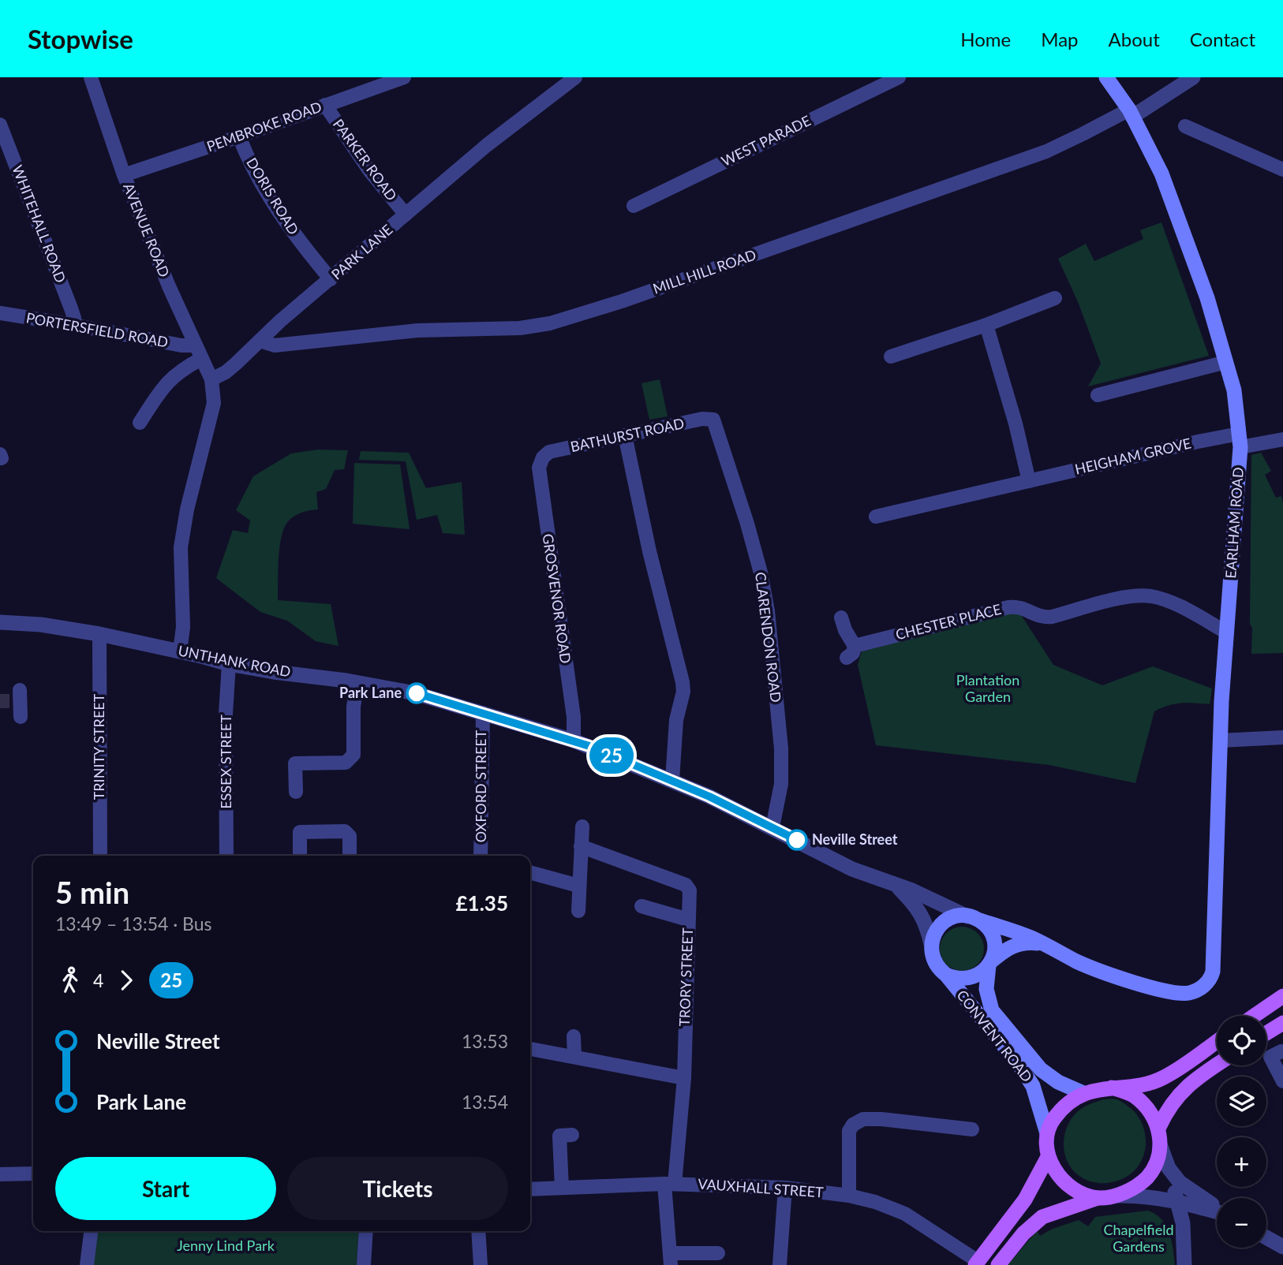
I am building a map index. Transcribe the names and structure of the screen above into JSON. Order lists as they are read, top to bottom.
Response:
{
  "streets": {
    "main road": ["EARLHAM ROAD", "UNTHANK ROAD", "CONVENT ROAD"],
    "street": [
      "PEMBROKE ROAD",
      "WEST PARADE",
      "PARKER ROAD",
      "DORIS ROAD",
      "WHITEHALL ROAD",
      "AVENUE ROAD",
      "PARK LANE",
      "MILL HILL ROAD",
      "PORTERSFIELD ROAD",
      "BATHURST ROAD",
      "HEIGHAM GROVE",
      "GROSVENOR ROAD",
      "CHESTER PLACE",
      "CLARENDON ROAD",
      "TRINITY STREET",
      "ESSEX STREET",
      "OXFORD STREET",
      "TRORY STREET",
      "VAUXHALL STREET"
    ]
  },
  "crossings": [
    ["PEMBROKE ROAD", "PARKER ROAD"],
    ["PEMBROKE ROAD", "DORIS ROAD"],
    ["PEMBROKE ROAD", "AVENUE ROAD"],
    ["PARKER ROAD", "PARK LANE"],
    ["DORIS ROAD", "PARK LANE"],
    ["WHITEHALL ROAD", "PORTERSFIELD ROAD"],
    ["AVENUE ROAD", "PARK LANE"],
    ["AVENUE ROAD", "PORTERSFIELD ROAD"],
    ["PARK LANE", "MILL HILL ROAD"],
    ["MILL HILL ROAD", "EARLHAM ROAD"],
    ["BATHURST ROAD", "GROSVENOR ROAD"],
    ["BATHURST ROAD", "CLARENDON ROAD"],
    ["HEIGHAM GROVE", "EARLHAM ROAD"],
    ["EARLHAM ROAD", "CHESTER PLACE"],
    ["EARLHAM ROAD", "UNTHANK ROAD"],
    ["GROSVENOR ROAD", "UNTHANK ROAD"],
    ["CLARENDON ROAD", "UNTHANK ROAD"],
    ["UNTHANK ROAD", "TRINITY STREET"],
    ["UNTHANK ROAD", "ESSEX STREET"],
    ["UNTHANK ROAD", "OXFORD STREET"],
    ["UNTHANK ROAD", "CONVENT ROAD"],
    ["TRORY STREET", "VAUXHALL STREET"]
  ],
  "parks": ["Plantation Garden", "Chapelfield Gardens", "Jenny Lind Park"],
  "places": ["Park Lane", "Neville Street"],
  "lines": ["bus line 25"],
  "page": {
    "header": "Stopwise",
    "nav": [
      "Home",
      "Map",
      "About",
      "Contact"
    ],
    "on_map": "25",
    "heading": ["5 min", "13:49 – 13:54 · Bus", "£1.35"],
    "legs": ["4", "25"],
    "list": [
      {
        "name": "Neville Street",
        "value": "13:53"
      },
      {
        "name": "Park Lane",
        "value": "13:54"
      }
    ],
    "map_buttons": ["+", "−"],
    "buttons": ["Start", "Tickets"]
  }
}
